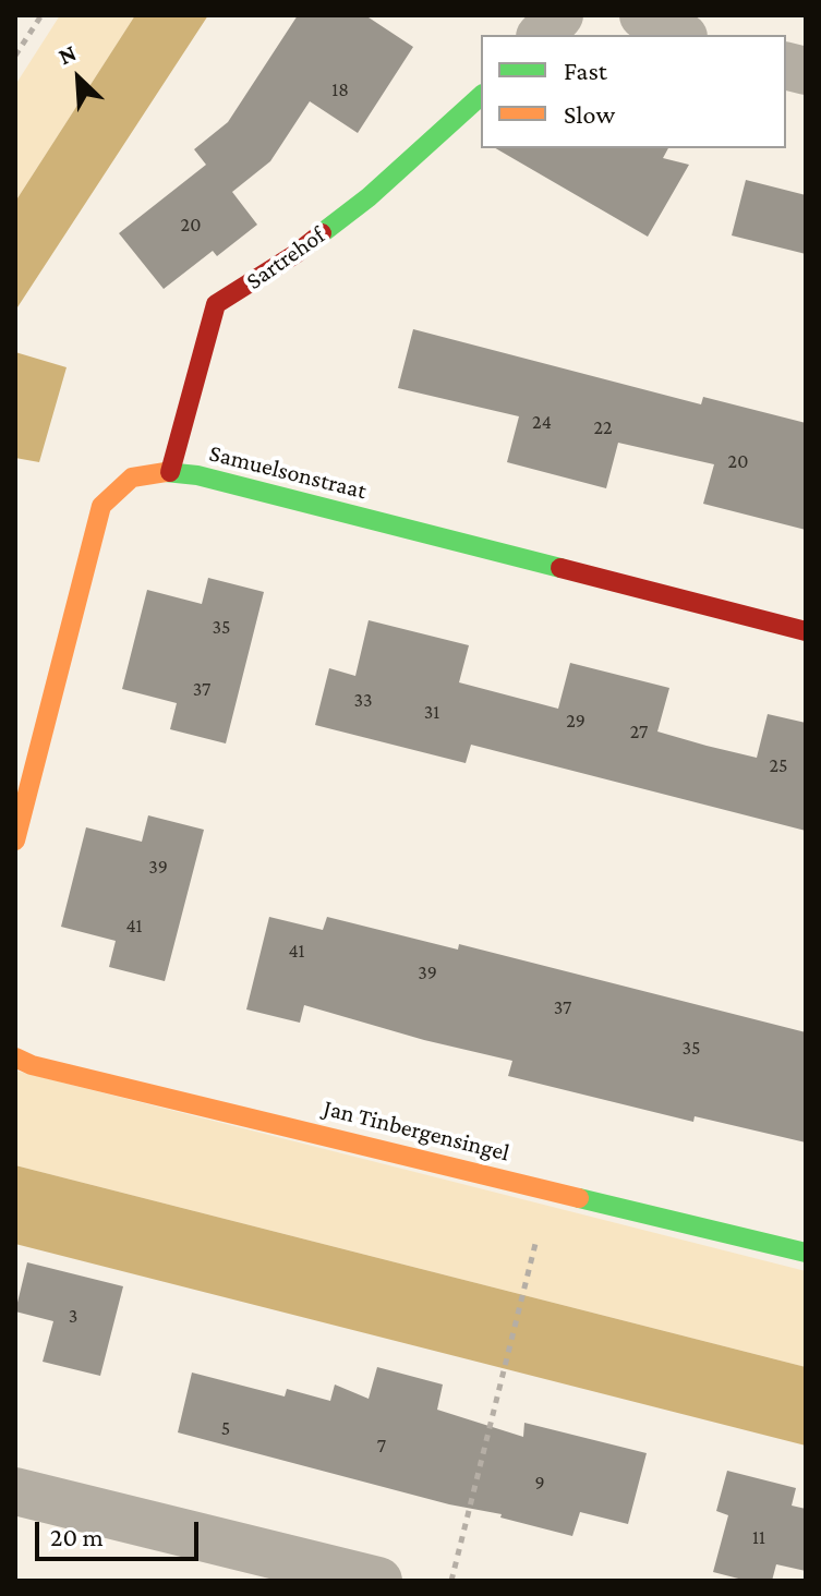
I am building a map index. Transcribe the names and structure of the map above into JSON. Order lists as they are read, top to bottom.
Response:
{
  "streets": {
    "street": ["Sartrehof", "Samuelsonstraat", "Jan Tinbergensingel"]
  },
  "crossings": [
    ["Sartrehof", "Samuelsonstraat"]
  ],
  "house_numbers": [
    "18",
    "20",
    "24",
    "22",
    "20",
    "35",
    "37",
    "33",
    "31",
    "29",
    "27",
    "25",
    "39",
    "41",
    "41",
    "39",
    "37",
    "35",
    "3",
    "5",
    "7",
    "9",
    "11"
  ],
  "legend": ["Fast", "Slow"],
  "scale_bar": "20 m",
  "north": "top left"
}
